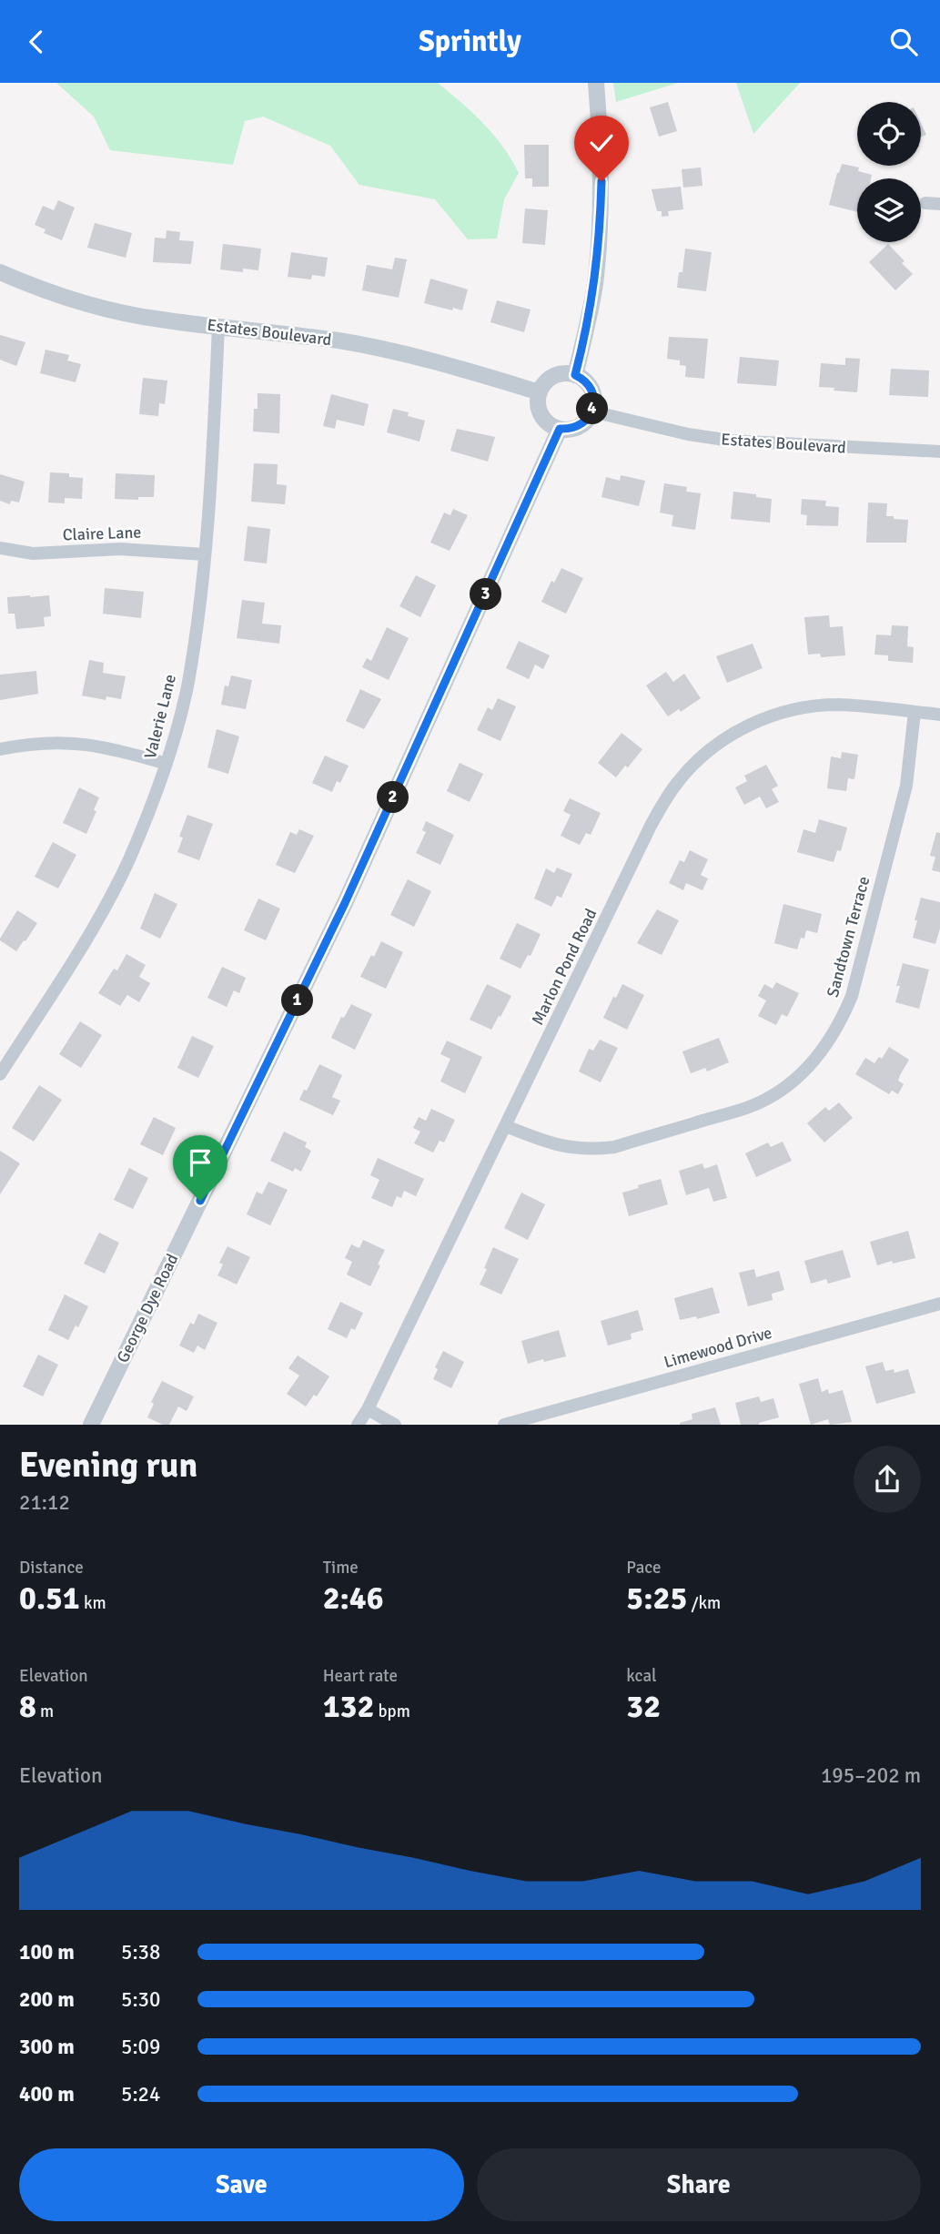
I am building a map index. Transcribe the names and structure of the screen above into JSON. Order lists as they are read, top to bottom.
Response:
{
  "streets": {
    "street": [
      "Estates Boulevard",
      "Claire Lane",
      "Valerie Lane",
      "Sandtown Terrace",
      "Marlon Pond Road",
      "George Dye Road",
      "Limewood Drive"
    ]
  },
  "crossings": [
    ["Estates Boulevard", "Valerie Lane"],
    ["Estates Boulevard", "George Dye Road"],
    ["Claire Lane", "Valerie Lane"],
    ["Sandtown Terrace", "Marlon Pond Road"]
  ],
  "page": {
    "header": "Sprintly",
    "pins": [
      "4",
      "3",
      "2",
      "1"
    ],
    "heading": ["Evening run", "21:12"],
    "stats": [
      ["Distance", "0.51 km"],
      ["Time", "2:46"],
      ["Pace", "5:25 /km"],
      ["Elevation", "8 m"],
      ["Heart rate", "132 bpm"],
      ["kcal", "32"]
    ],
    "chart": ["Elevation", "195–202 m"],
    "list": [
      {
        "name": "100 m",
        "note": "5:38"
      },
      {
        "name": "200 m",
        "note": "5:30"
      },
      {
        "name": "300 m",
        "note": "5:09"
      },
      {
        "name": "400 m",
        "note": "5:24"
      }
    ],
    "buttons": ["Save", "Share"]
  }
}
